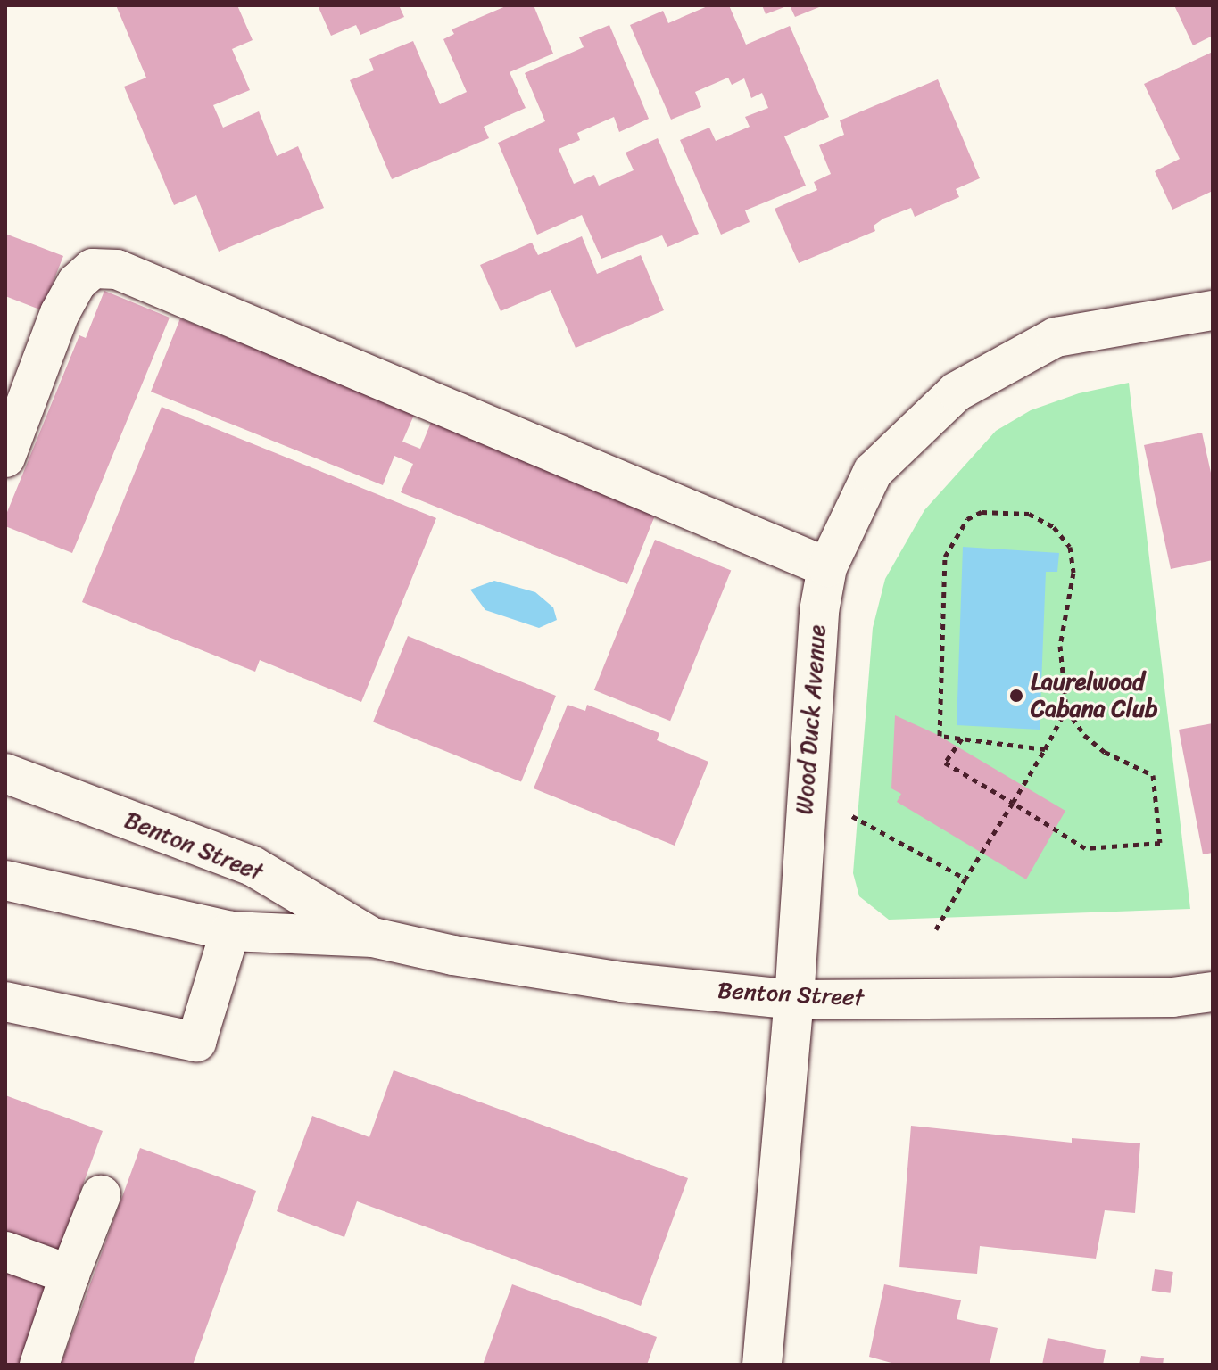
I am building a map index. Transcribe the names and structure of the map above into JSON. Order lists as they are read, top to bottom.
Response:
{
  "streets": {
    "street": ["Wood Duck Avenue", "Benton Street"]
  },
  "crossings": [
    ["Wood Duck Avenue", "Benton Street"]
  ],
  "places": ["Laurelwood Cabana Club"]
}
